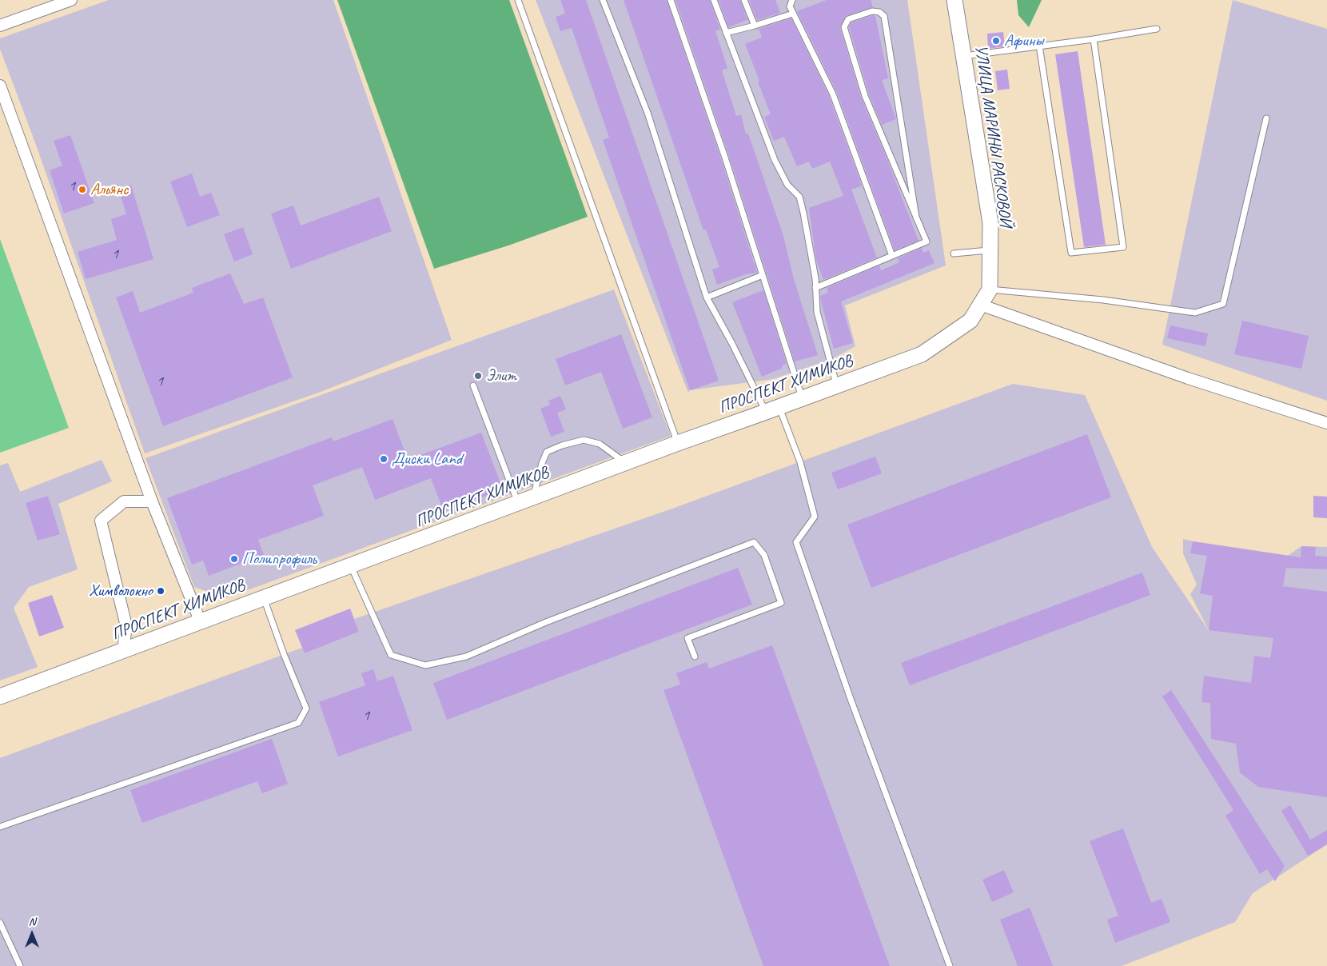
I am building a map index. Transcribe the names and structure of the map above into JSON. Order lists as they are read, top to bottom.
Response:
{
  "streets": {
    "main road": ["УЛИЦА МАРИНЫ РАСКОВОЙ", "ПРОСПЕКТ ХИМИКОВ"]
  },
  "places": [
    "Афины",
    "Альянс",
    "Элит",
    "Диски Land",
    "Полипрофиль",
    "Химволокно"
  ],
  "house_numbers": [
    "1",
    "1",
    "1",
    "1"
  ],
  "north": "top"
}
